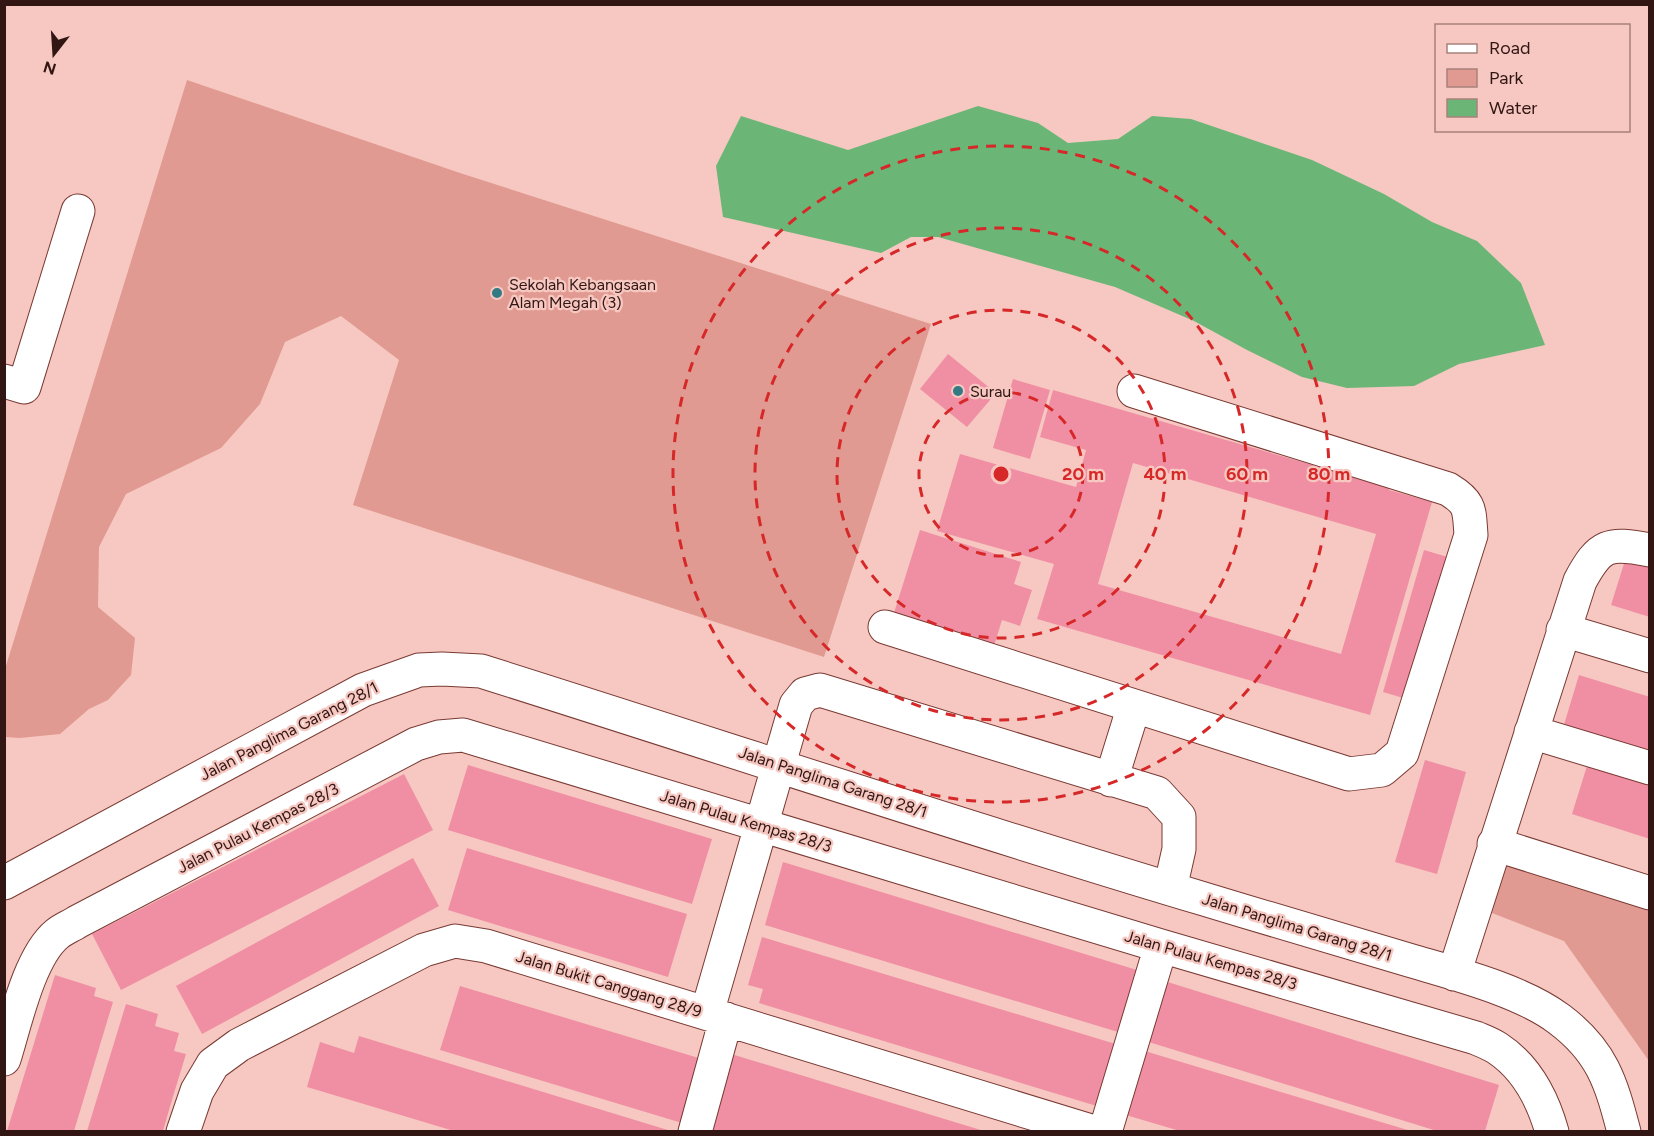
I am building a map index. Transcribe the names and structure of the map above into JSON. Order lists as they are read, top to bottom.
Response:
{
  "streets": {
    "street": ["Jalan Panglima Garang 28/1", "Jalan Pulau Kempas 28/3", "Jalan Bukit Canggang 28/9"]
  },
  "places": ["Sekolah Kebangsaan Alam Megah (3)", "Surau"],
  "legend": ["Road", "Park", "Water"],
  "north": "bottom",
  "rings": [
    "20 m",
    "40 m",
    "60 m",
    "80 m"
  ]
}
